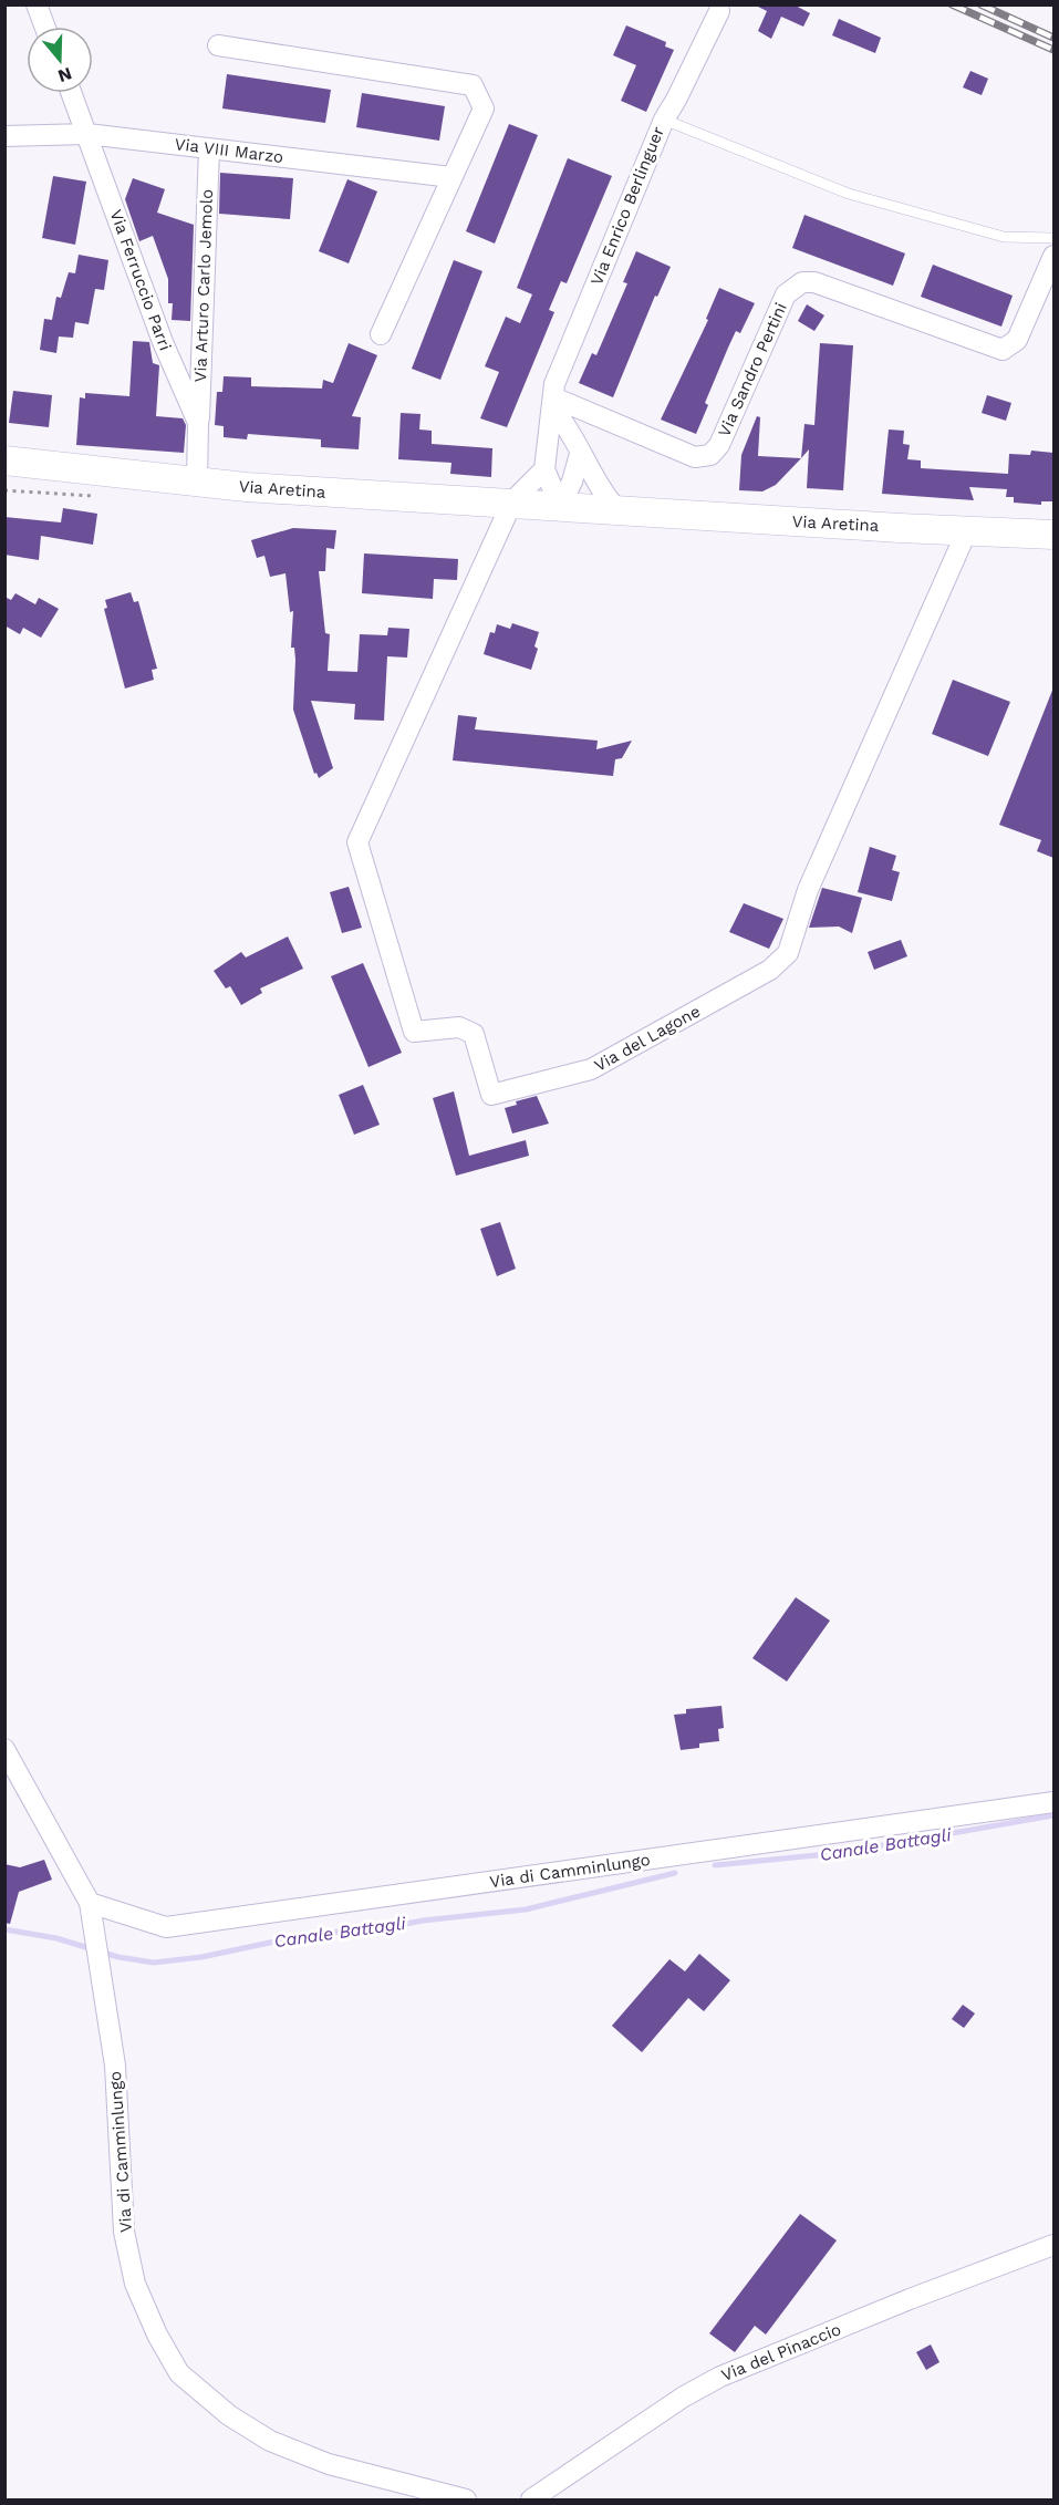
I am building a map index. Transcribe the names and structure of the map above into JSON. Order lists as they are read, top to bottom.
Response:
{
  "streets": {
    "street": [
      "Via VIII Marzo",
      "Via Enrico Berlinguer",
      "Via Ferruccio Parri",
      "Via Arturo Carlo Jemolo",
      "Via Sandro Pertini",
      "Via Aretina",
      "Via del Lagone",
      "Via di Camminlungo",
      "Via del Pinaccio"
    ]
  },
  "crossings": [
    ["Via VIII Marzo", "Via Ferruccio Parri"],
    ["Via VIII Marzo", "Via Arturo Carlo Jemolo"],
    ["Via Enrico Berlinguer", "Via Sandro Pertini"],
    ["Via Ferruccio Parri", "Via Arturo Carlo Jemolo"],
    ["Via Ferruccio Parri", "Via Aretina"],
    ["Via Aretina", "Via del Lagone"]
  ],
  "water": ["Canale Battagli"],
  "north": "bottom"
}
